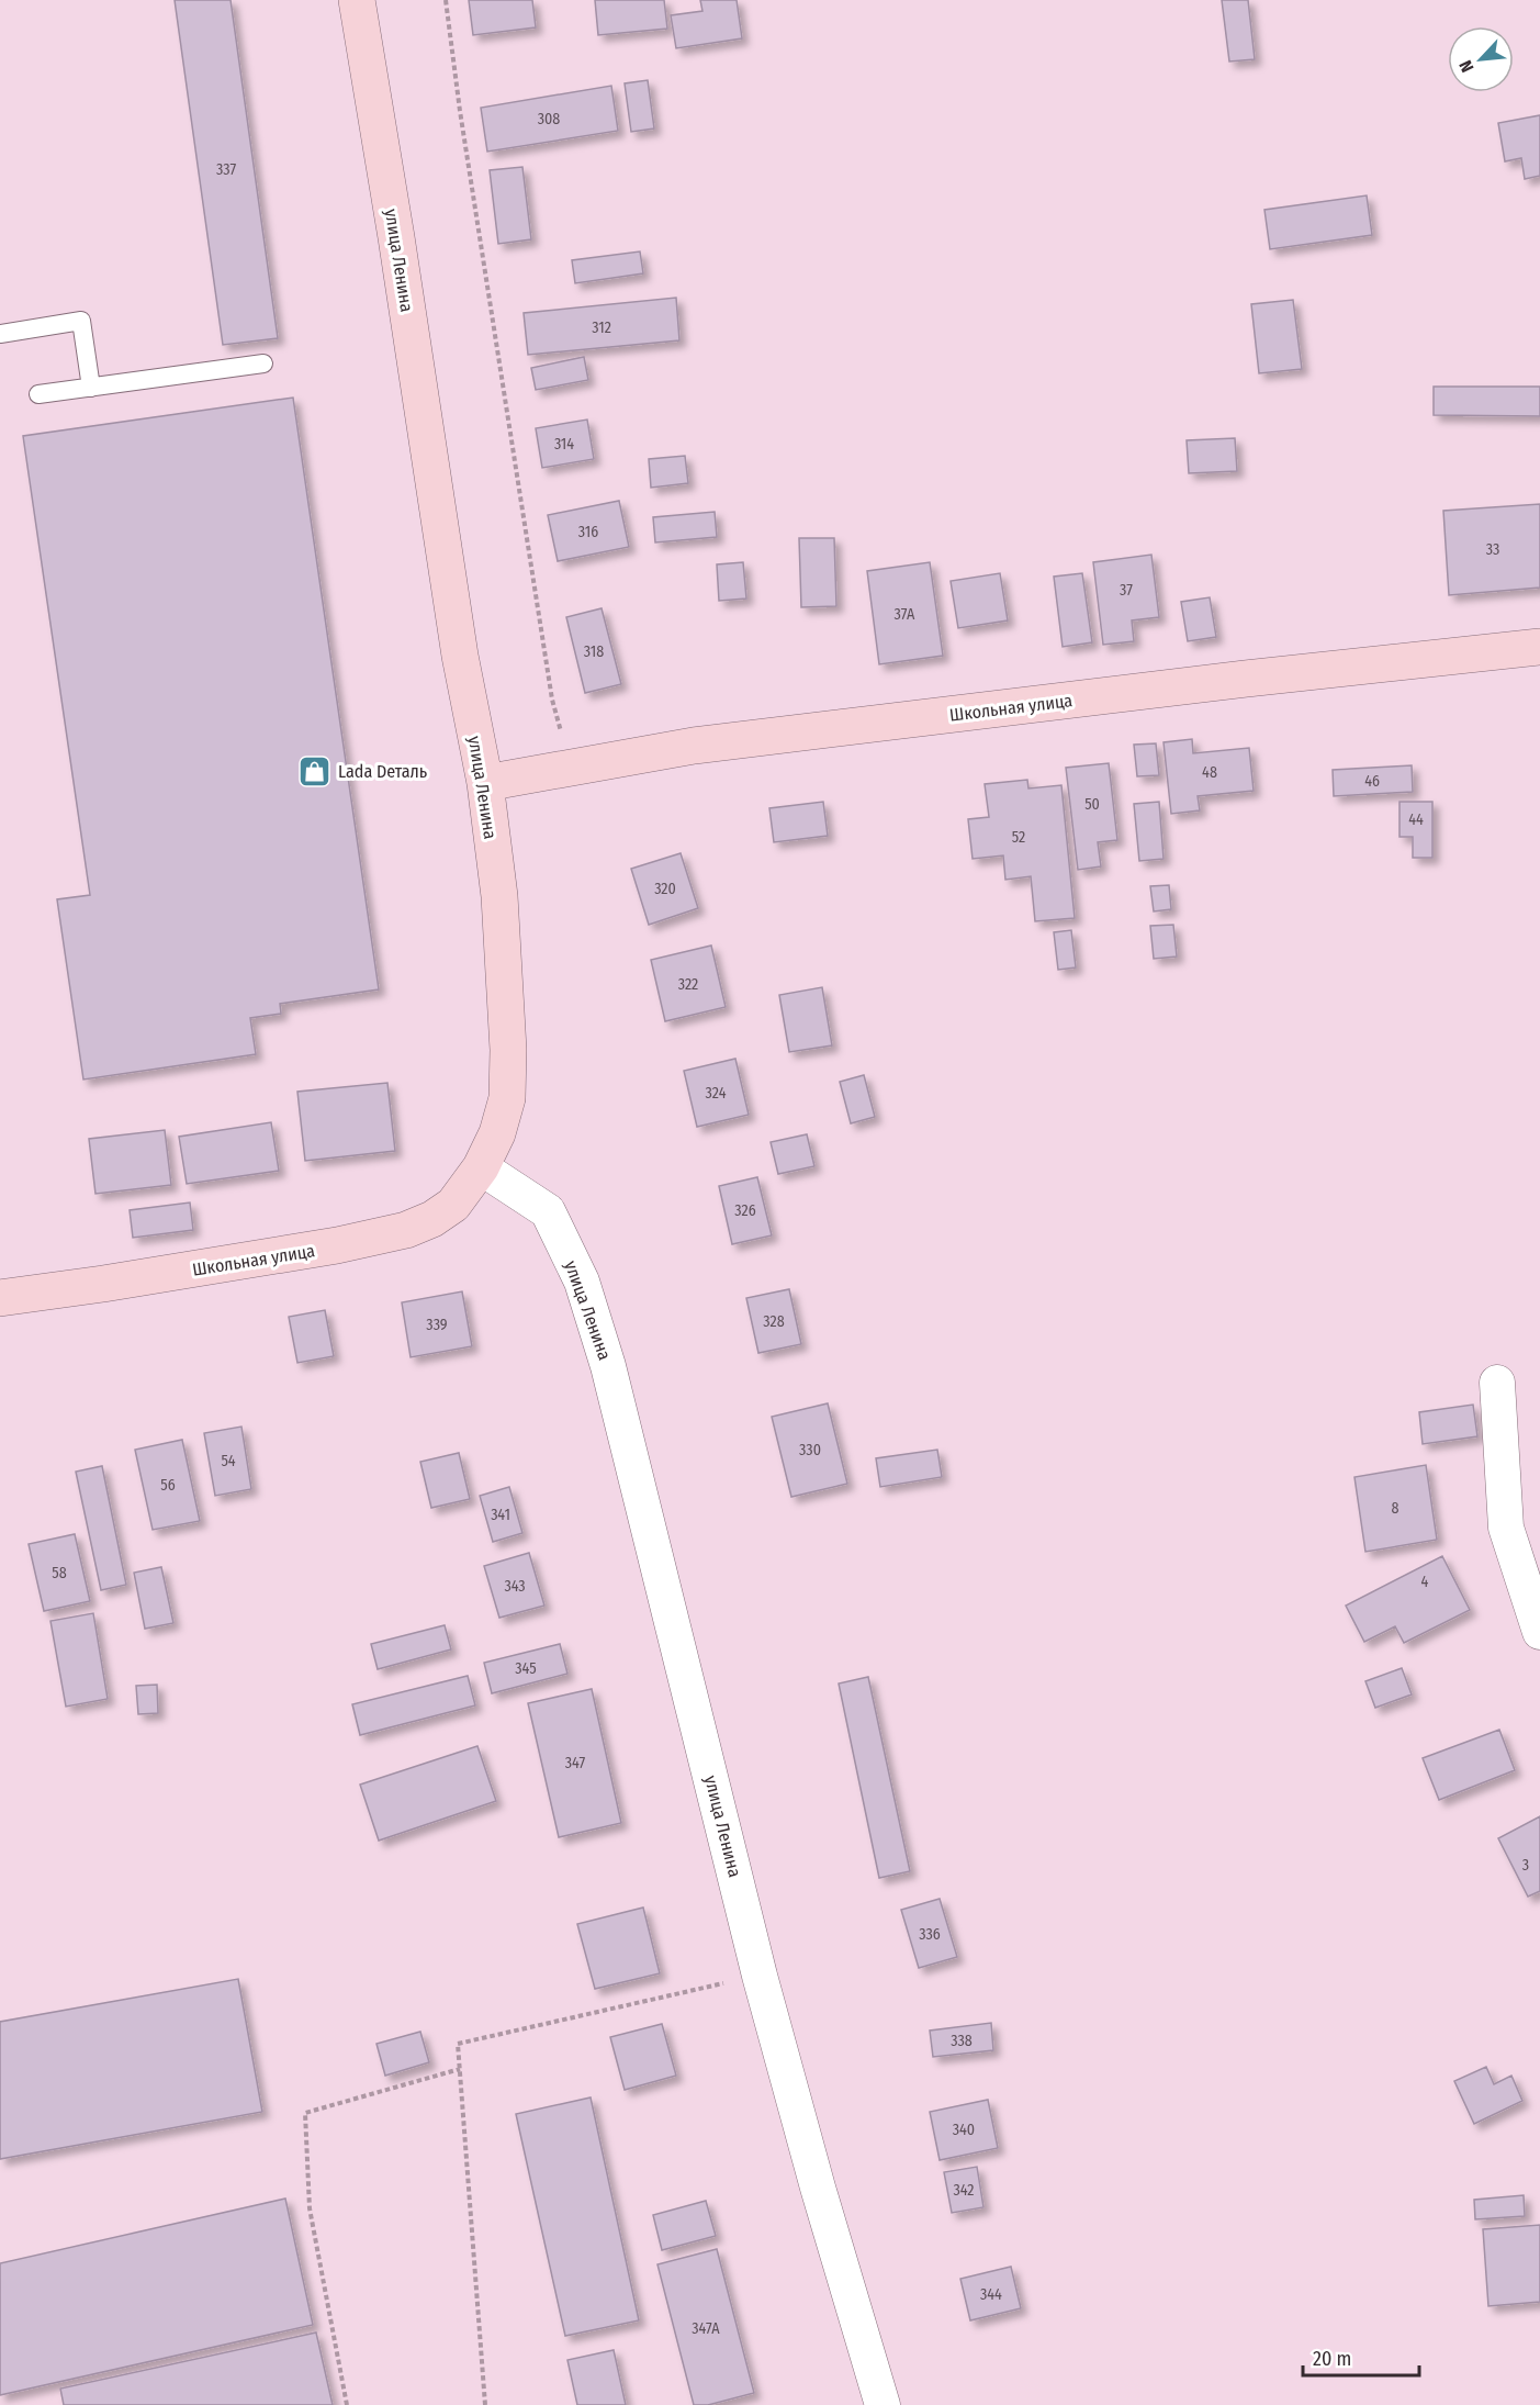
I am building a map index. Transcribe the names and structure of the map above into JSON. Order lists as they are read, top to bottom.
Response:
{
  "streets": {
    "street": ["улица Ленина", "Школьная улица"]
  },
  "crossings": [
    ["улица Ленина", "Школьная улица"]
  ],
  "places": {
    "shop": ["Lada Dеталь"]
  },
  "house_numbers": [
    "308",
    "337",
    "312",
    "314",
    "316",
    "33",
    "37",
    "37А",
    "318",
    "48",
    "46",
    "50",
    "44",
    "52",
    "320",
    "322",
    "324",
    "326",
    "328",
    "339",
    "330",
    "54",
    "56",
    "8",
    "341",
    "58",
    "4",
    "343",
    "345",
    "347",
    "3",
    "336",
    "338",
    "340",
    "342",
    "344",
    "347А"
  ],
  "scale_bar": "20 m",
  "north": "bottom left"
}
